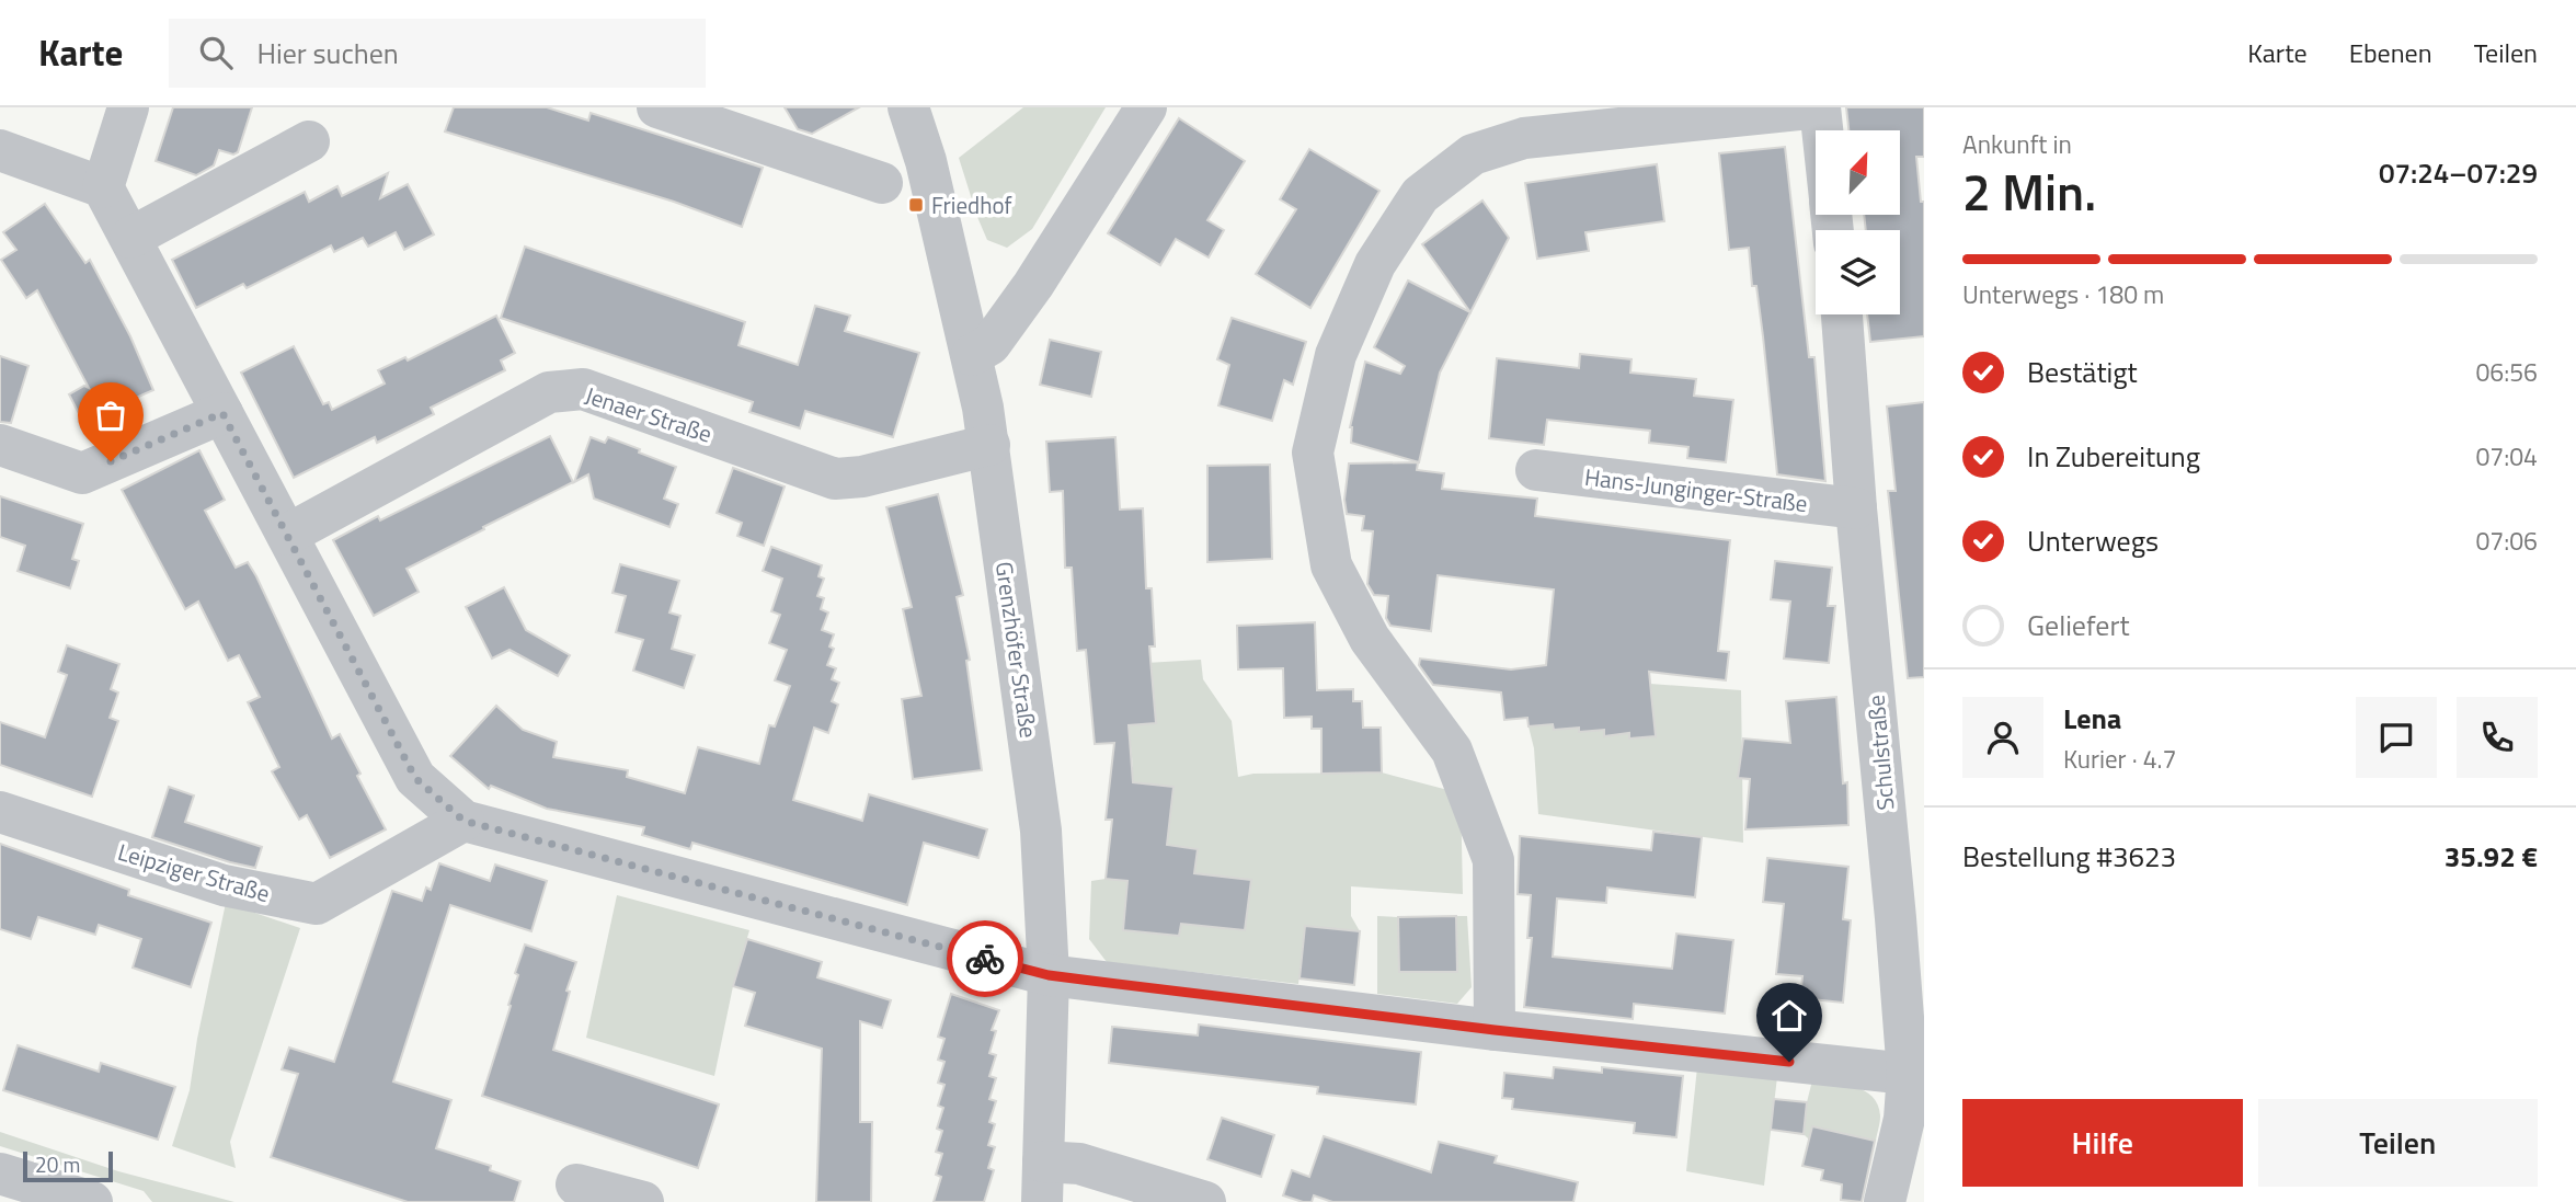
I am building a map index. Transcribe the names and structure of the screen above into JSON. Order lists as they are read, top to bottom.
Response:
{
  "streets": {
    "street": [
      "Jenaer Straße",
      "Hans-Junginger-Straße",
      "Grenzhöfer Straße",
      "Schulstraße",
      "Leipziger Straße"
    ]
  },
  "crossings": [
    ["Jenaer Straße", "Grenzhöfer Straße"],
    ["Hans-Junginger-Straße", "Schulstraße"]
  ],
  "places": {
    "transit": ["Friedhof"]
  },
  "scale_bar": "20 m",
  "north": "top right",
  "page": {
    "header": "Karte",
    "search": "Hier suchen",
    "nav": ["Karte", "Ebenen", "Teilen"],
    "heading": ["2 Min.", "Ankunft in", "07:24–07:29"],
    "panel": [
      "Lena",
      "Kurier · 4.7",
      "Bestellung #3623",
      "35.92 €"
    ],
    "bar": "Unterwegs · 180 m",
    "list": [
      ["Bestätigt", "06:56"],
      ["In Zubereitung", "07:04"],
      ["Unterwegs", "07:06"],
      "Geliefert"
    ],
    "buttons": ["Hilfe", "Teilen"],
    "scale": "20 m"
  }
}
